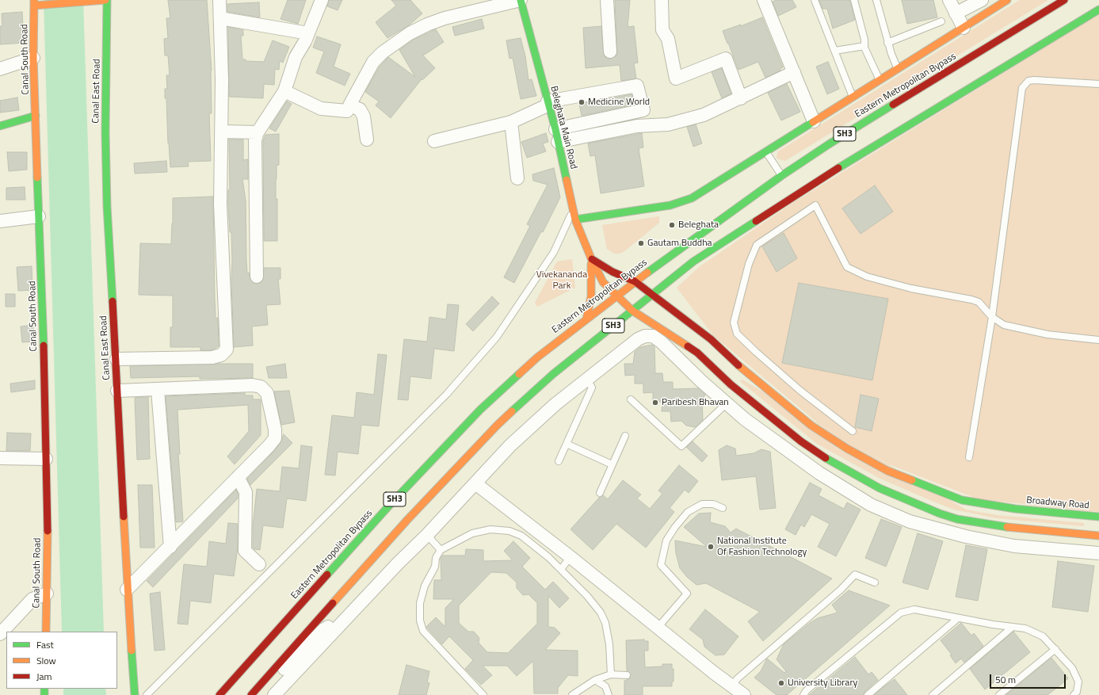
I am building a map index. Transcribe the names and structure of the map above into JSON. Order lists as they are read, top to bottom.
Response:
{
  "streets": {
    "main road": [
      "Canal South Road",
      "Eastern Metropolitan Bypass",
      "Canal East Road",
      "Beleghata Main Road",
      "SH3",
      "Broadway Road"
    ]
  },
  "crossings": [
    ["Eastern Metropolitan Bypass", "Beleghata Main Road"],
    ["Eastern Metropolitan Bypass", "Broadway Road"],
    ["Beleghata Main Road", "SH3"],
    ["Beleghata Main Road", "Broadway Road"],
    ["SH3", "Broadway Road"]
  ],
  "parks": ["Vivekananda Park"],
  "places": [
    "Medicine World",
    "Beleghata",
    "Gautam Buddha",
    "Paribesh Bhavan",
    "National Institute Of Fashion Technology",
    "University Library"
  ],
  "legend": ["Fast", "Slow", "Jam"],
  "scale_bar": "50 m"
}
